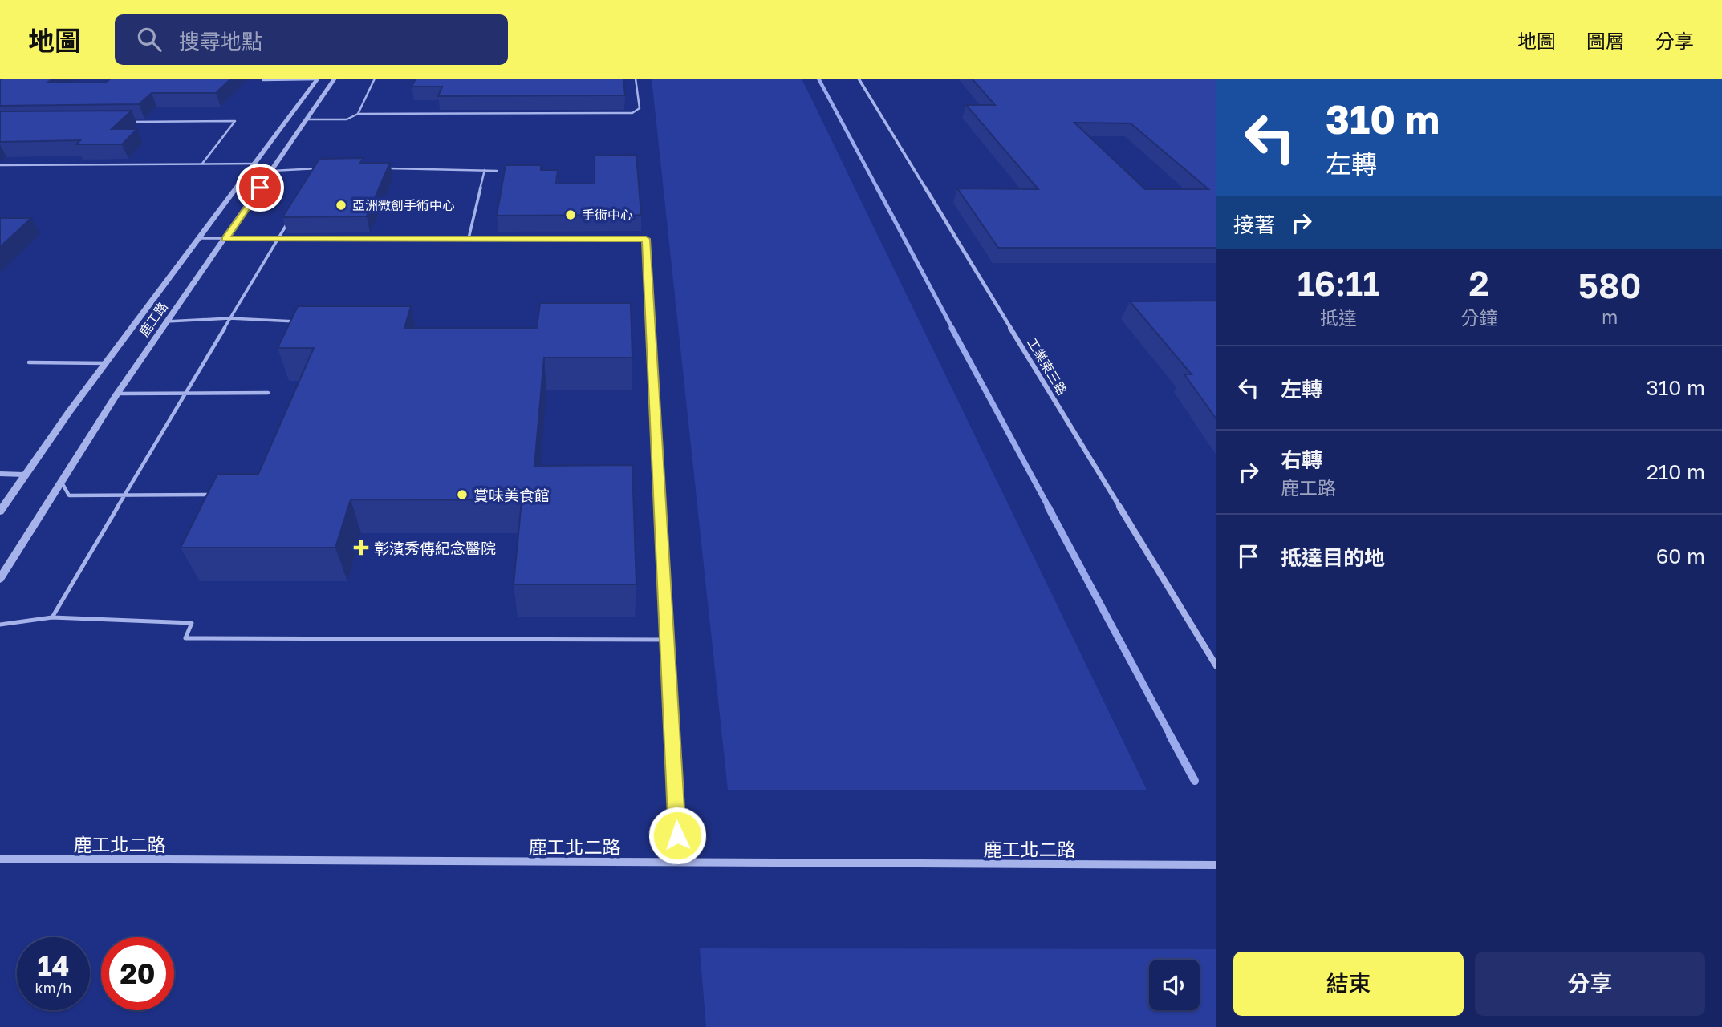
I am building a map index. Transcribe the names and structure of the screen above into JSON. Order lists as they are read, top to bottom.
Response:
{
  "streets": {
    "street": ["鹿工路", "工業東三路", "鹿工北二路"]
  },
  "places": {
    "other": ["亞洲微創手術中心", "手術中心", "賞味美食館"],
    "health": ["彰濱秀傳紀念醫院"]
  },
  "page": {
    "header": "地圖",
    "search": "搜尋地點",
    "nav": ["地圖", "圖層", "分享"],
    "turn": ["310 m", "左轉"],
    "then": "接著",
    "eta": [
      "16:11",
      "抵達",
      "2",
      "分鐘",
      "580",
      "m"
    ],
    "list": [
      {
        "name": "左轉",
        "value": "310 m"
      },
      {
        "name": "右轉",
        "note": "鹿工路",
        "value": "210 m"
      },
      {
        "name": "抵達目的地",
        "value": "60 m"
      }
    ],
    "speed": "14 km/h",
    "limit": "20",
    "buttons": ["結束", "分享"]
  }
}
